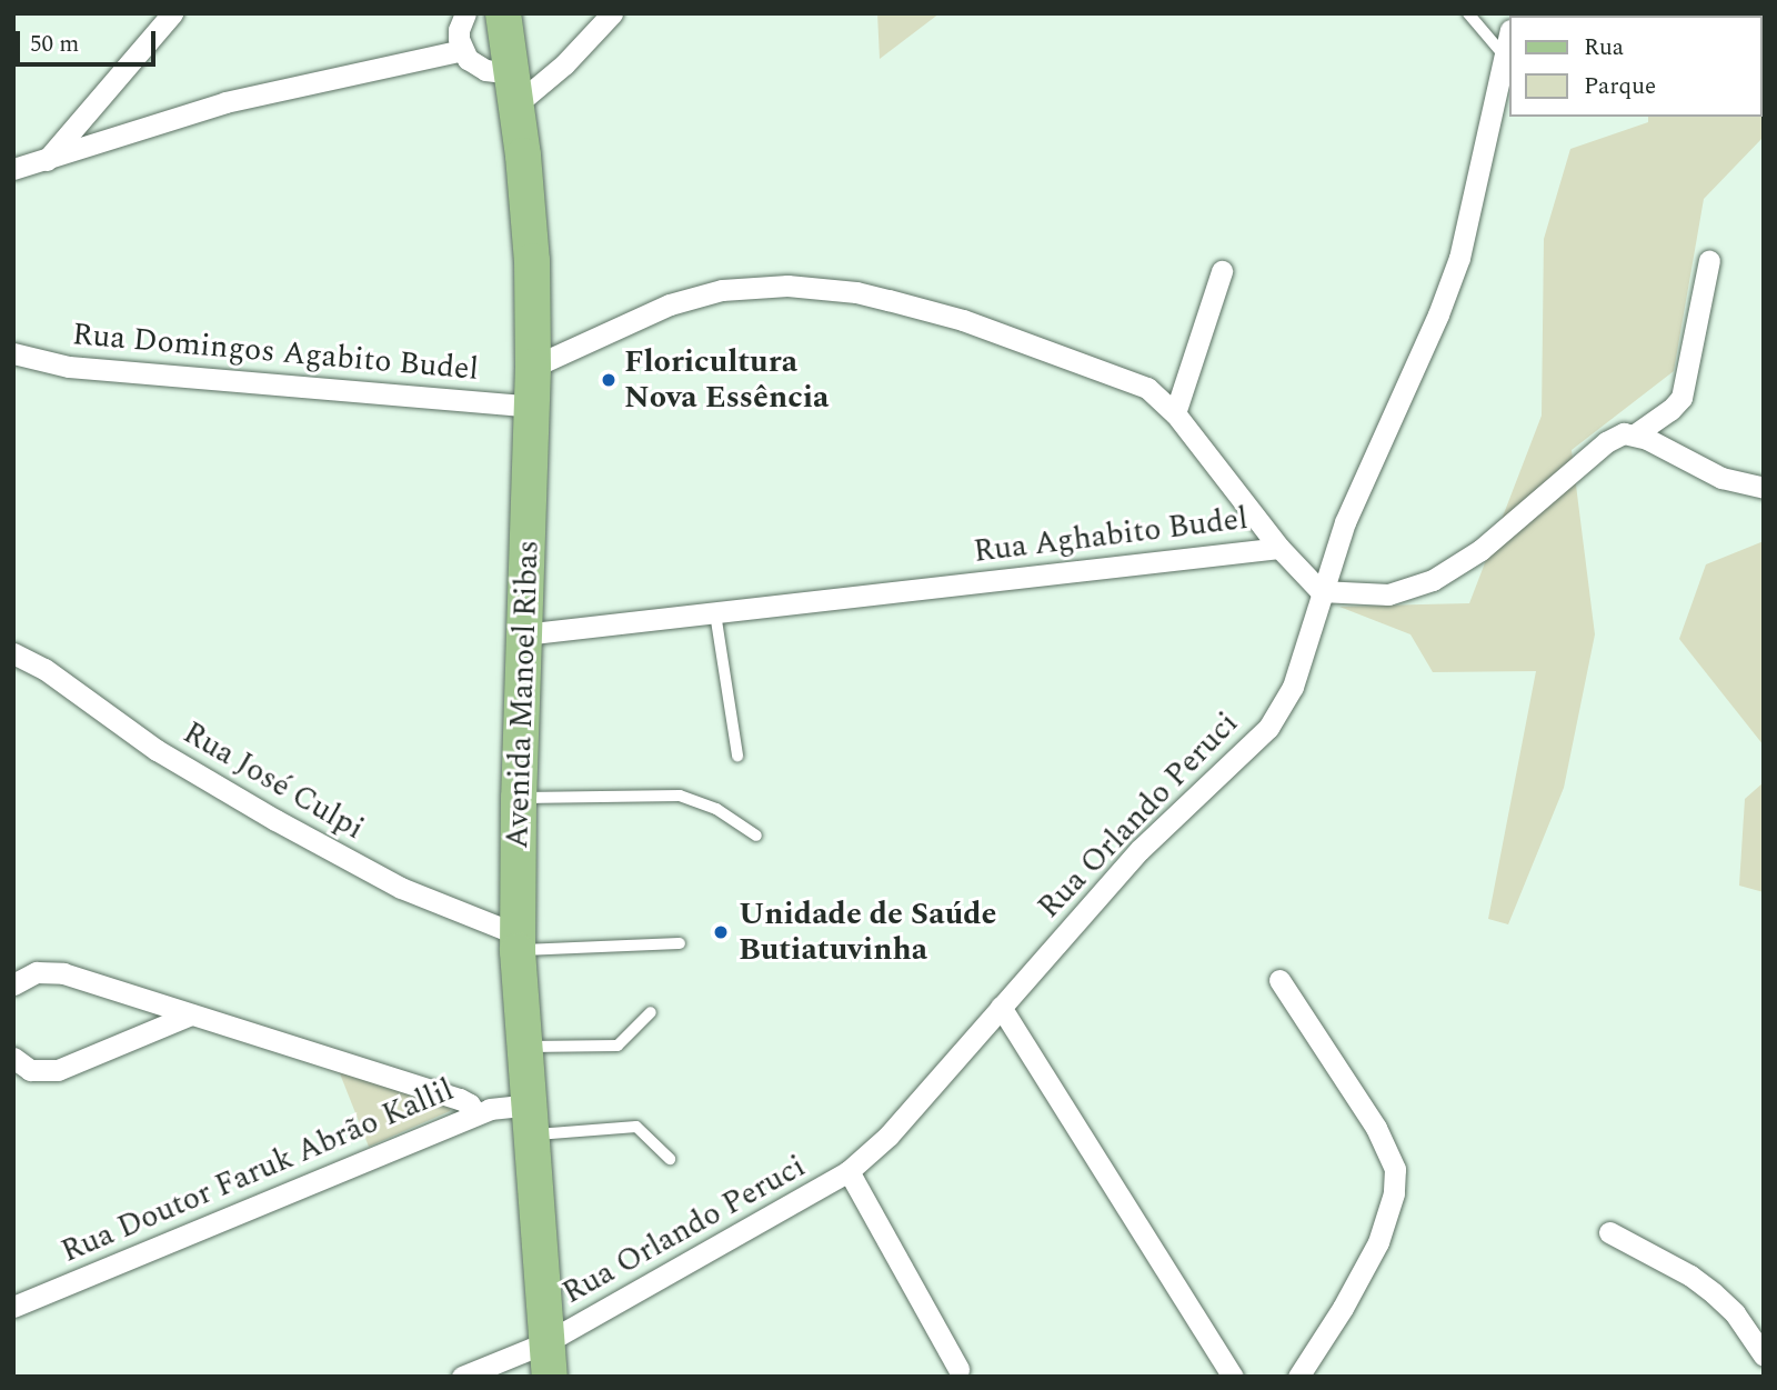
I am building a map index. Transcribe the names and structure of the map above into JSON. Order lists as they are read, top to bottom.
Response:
{
  "streets": {
    "main road": ["Avenida Manoel Ribas"],
    "street": [
      "Rua Domingos Agabito Budel",
      "Rua Aghabito Budel",
      "Rua José Culpi",
      "Rua Orlando Peruci",
      "Rua Doutor Faruk Abrão Kallil"
    ]
  },
  "crossings": [
    ["Rua Domingos Agabito Budel", "Avenida Manoel Ribas"],
    ["Rua Aghabito Budel", "Avenida Manoel Ribas"],
    ["Rua Aghabito Budel", "Rua Orlando Peruci"],
    ["Avenida Manoel Ribas", "Rua José Culpi"],
    ["Avenida Manoel Ribas", "Rua Orlando Peruci"],
    ["Avenida Manoel Ribas", "Rua Doutor Faruk Abrão Kallil"]
  ],
  "places": ["Floricultura Nova Essência", "Unidade de Saúde Butiatuvinha"],
  "legend": ["Rua", "Parque"],
  "scale_bar": "50 m"
}
